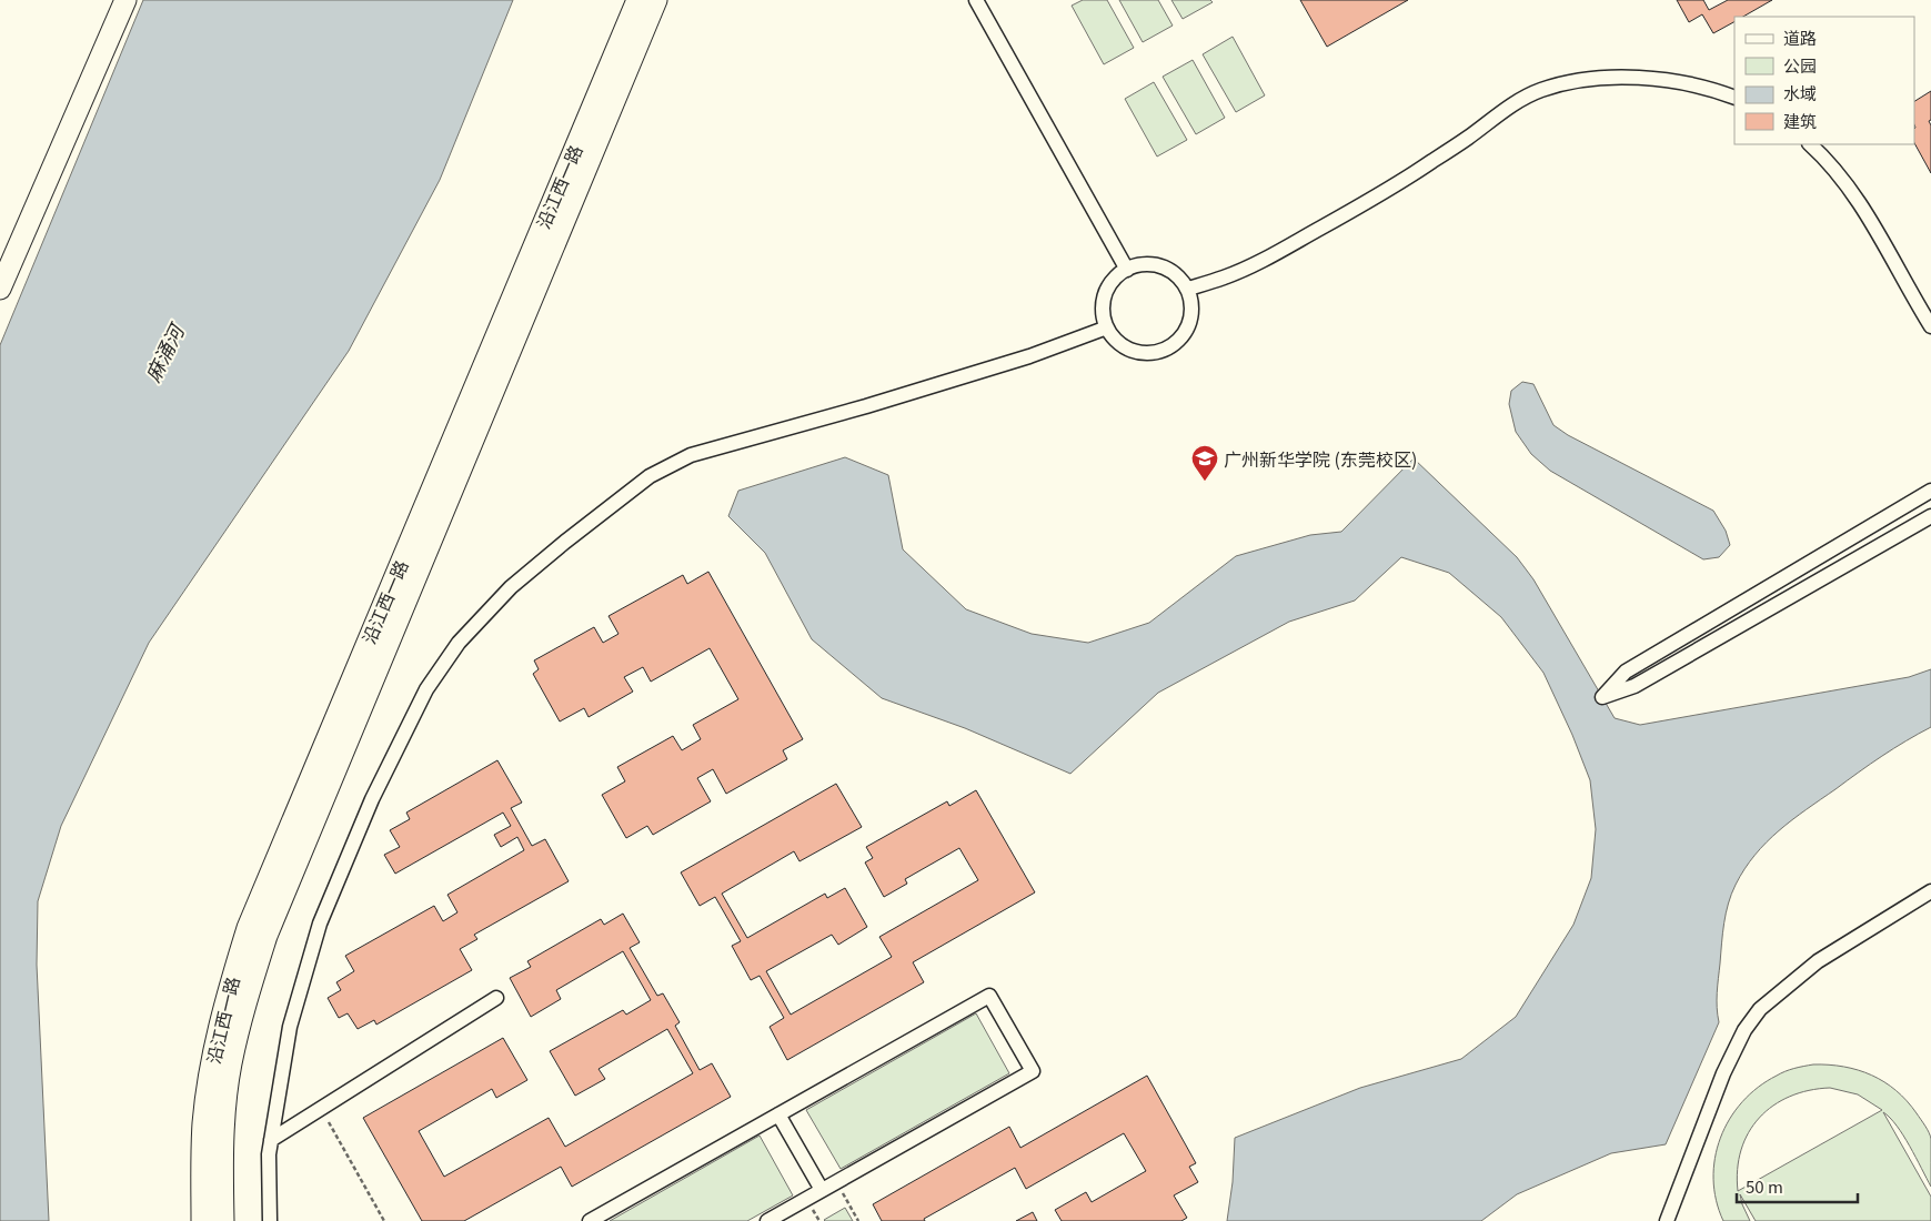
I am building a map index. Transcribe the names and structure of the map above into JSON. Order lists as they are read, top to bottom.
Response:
{
  "streets": {
    "street": ["沿江西一路"]
  },
  "water": ["麻涌河"],
  "places": {
    "school or university": ["广州新华学院 (东莞校区)"]
  },
  "legend": [
    "道路",
    "公园",
    "水域",
    "建筑"
  ],
  "scale_bar": "50 m"
}
